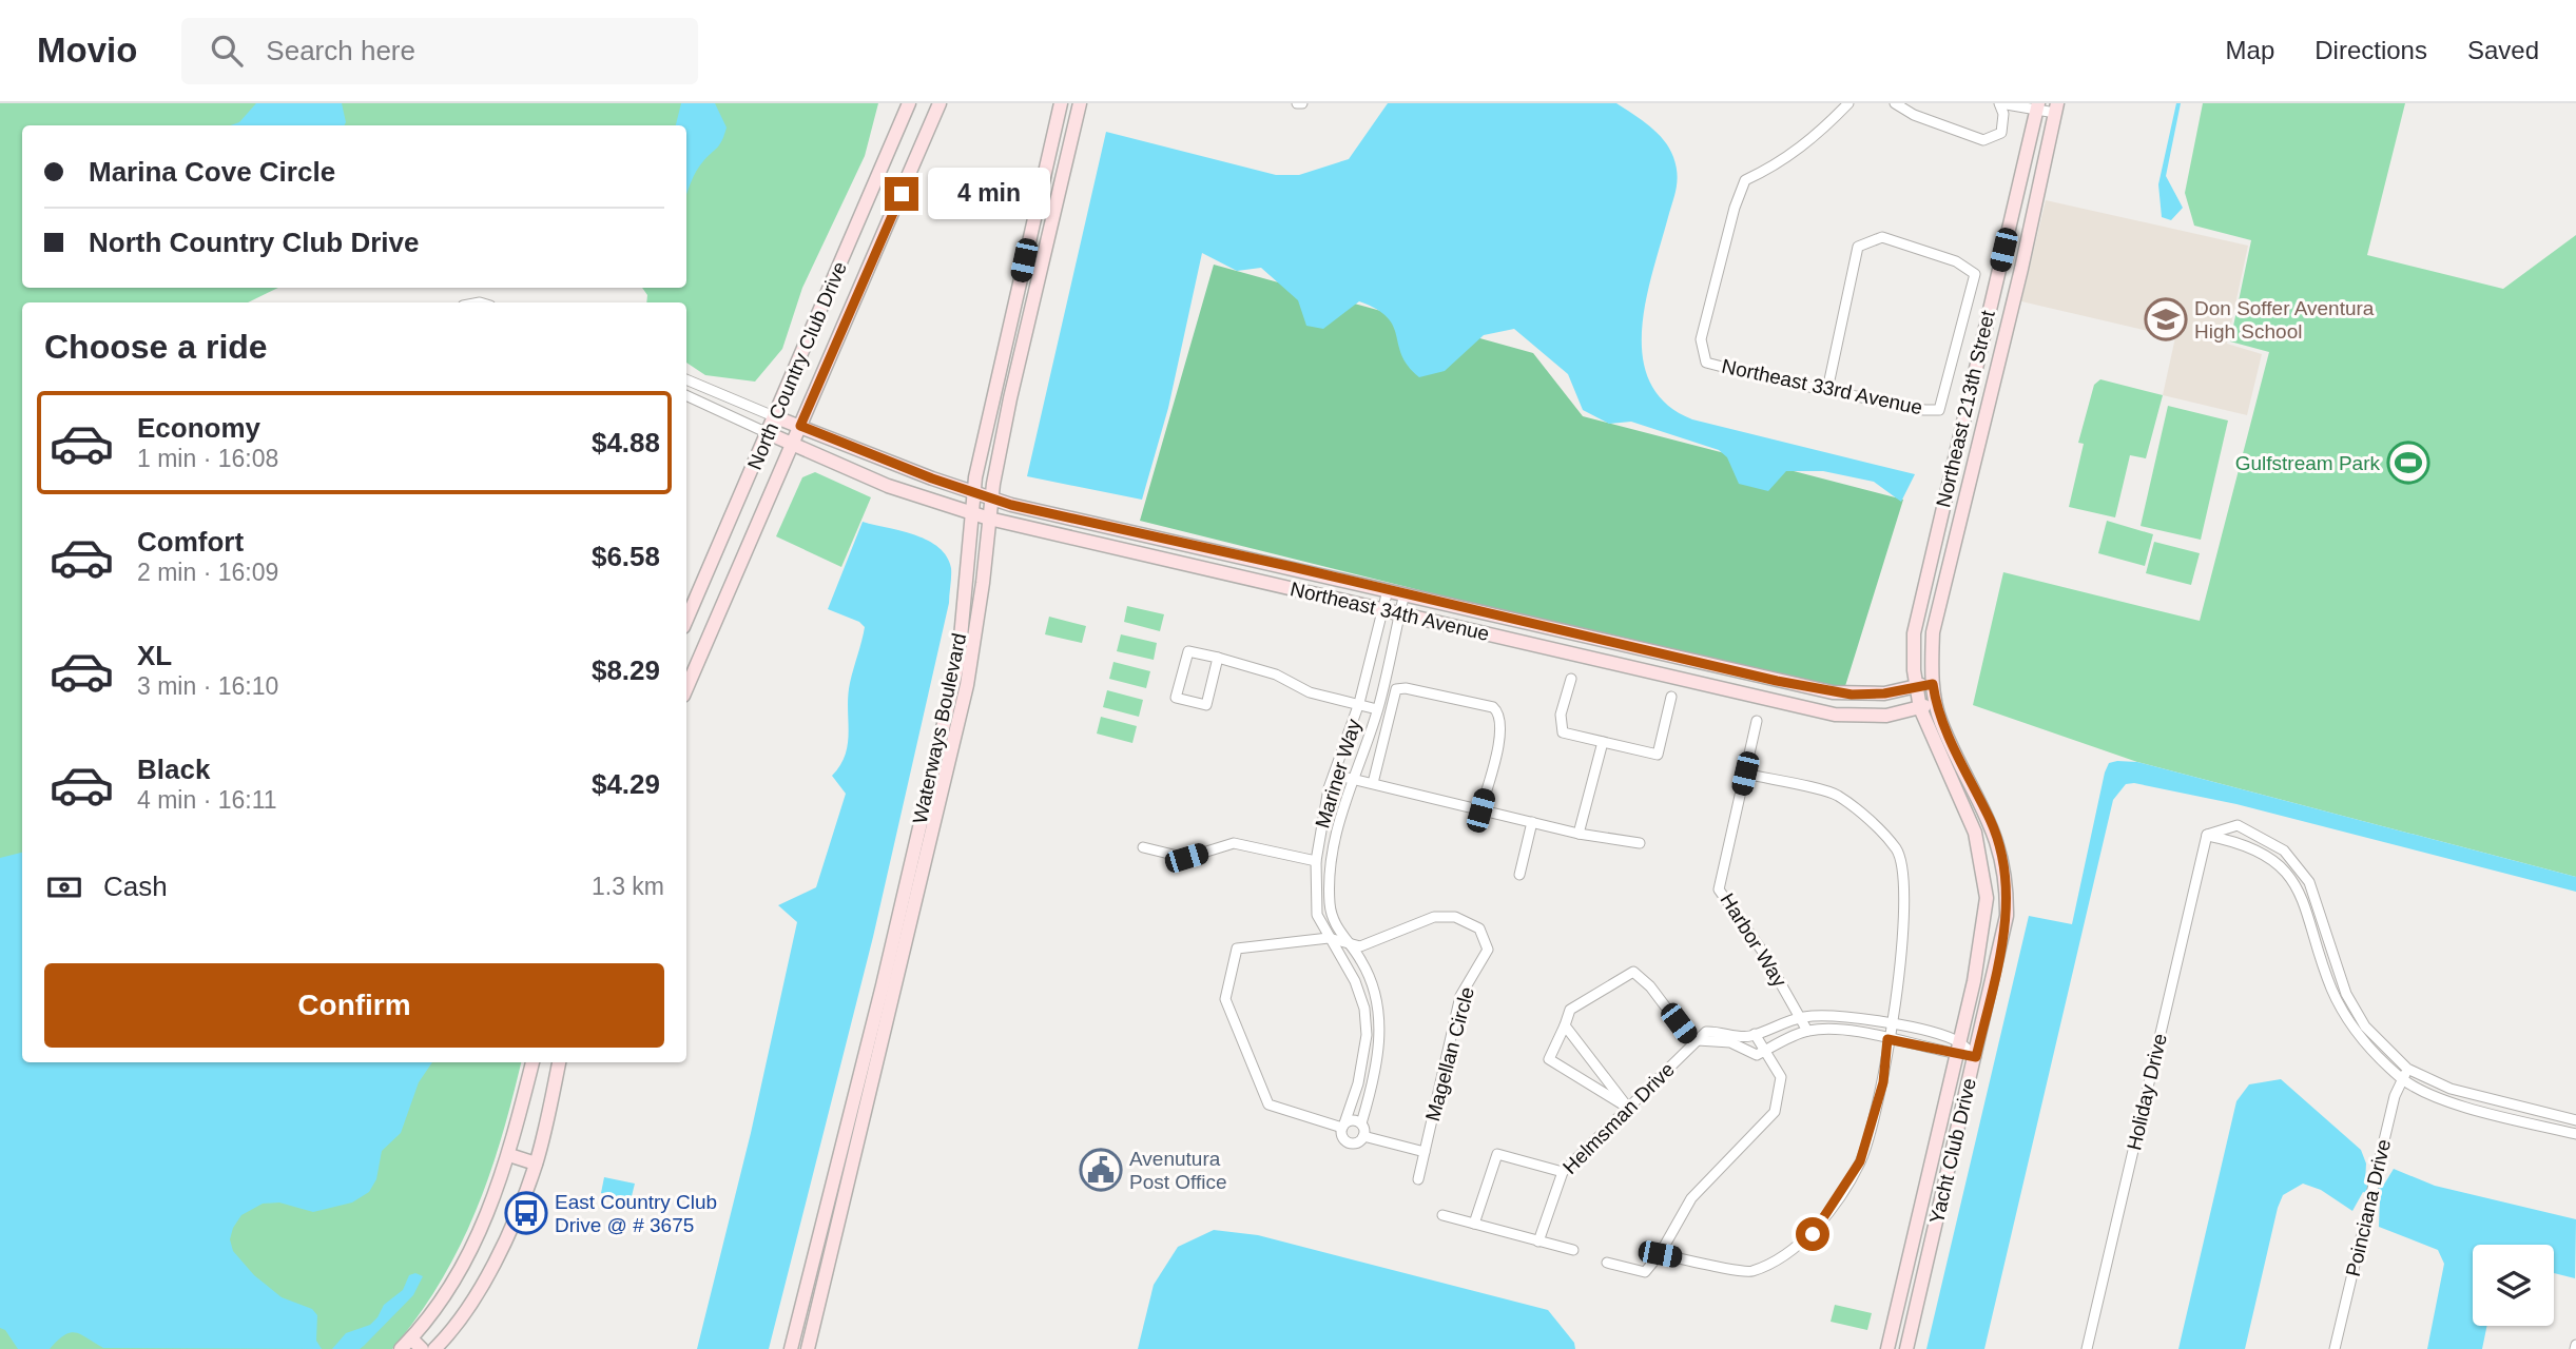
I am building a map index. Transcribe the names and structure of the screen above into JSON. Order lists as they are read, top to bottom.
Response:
{
  "streets": {
    "street": [
      "North Country Club Drive",
      "Northeast 33rd Avenue",
      "Northeast 213th Street",
      "Northeast 34th Avenue",
      "Waterways Boulevard",
      "Mariner Way",
      "Harbor Way",
      "Magellan Circle",
      "Holiday Drive",
      "Helmsman Drive",
      "Yacht Club Drive",
      "Poinciana Drive"
    ]
  },
  "crossings": [
    ["North Country Club Drive", "Northeast 34th Avenue"],
    ["Northeast 213th Street", "Northeast 34th Avenue"],
    ["Northeast 213th Street", "Yacht Club Drive"],
    ["Northeast 34th Avenue", "Waterways Boulevard"],
    ["Northeast 34th Avenue", "Mariner Way"],
    ["Northeast 34th Avenue", "Yacht Club Drive"],
    ["Mariner Way", "Magellan Circle"]
  ],
  "places": {
    "school or university": ["Don Soffer Aventura High School"],
    "sports": ["Gulfstream Park"],
    "public building": ["Avenutura Post Office"],
    "bus stop": ["East Country Club Drive @ # 3675"]
  },
  "page": {
    "header": "Movio",
    "search": "Search here",
    "nav": ["Map", "Directions", "Saved"],
    "banner": ["Marina Cove Circle", "North Country Club Drive"],
    "bubble": "4 min",
    "heading": "Choose a ride",
    "list": [
      {
        "name": "Economy",
        "note": "1 min · 16:08",
        "value": "$4.88"
      },
      {
        "name": "Comfort",
        "note": "2 min · 16:09",
        "value": "$6.58"
      },
      {
        "name": "XL",
        "note": "3 min · 16:10",
        "value": "$8.29"
      },
      {
        "name": "Black",
        "note": "4 min · 16:11",
        "value": "$4.29"
      }
    ],
    "pay": ["Cash", "1.3 km"],
    "buttons": "Confirm"
  }
}
